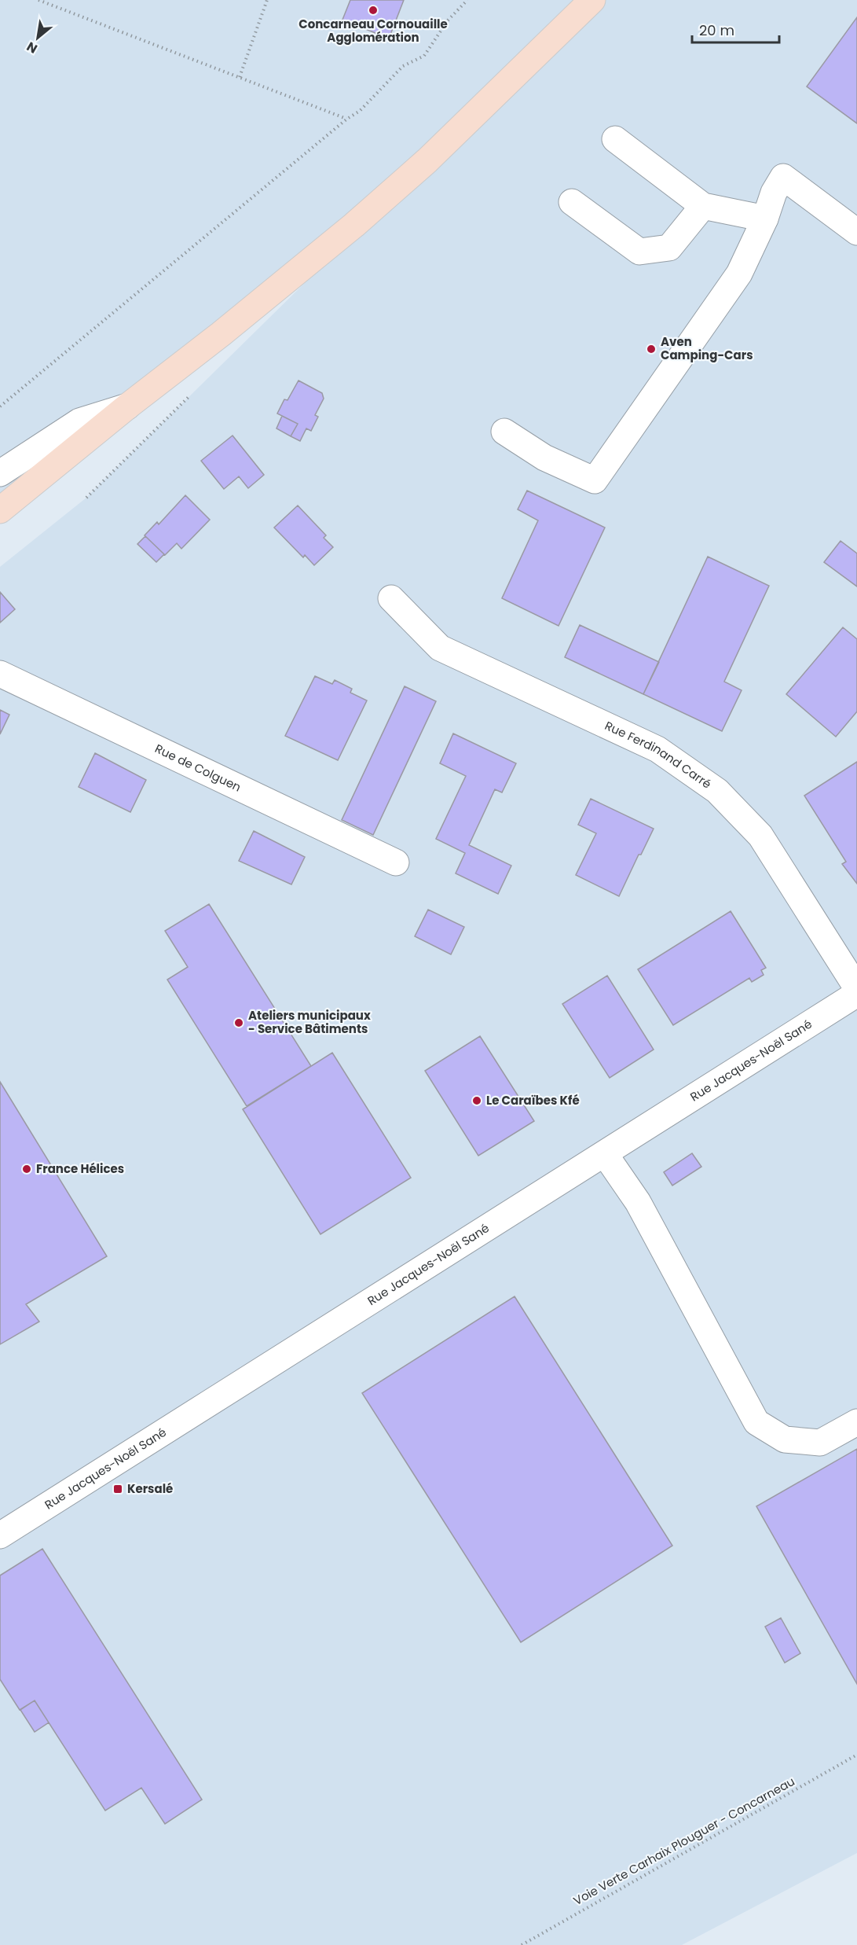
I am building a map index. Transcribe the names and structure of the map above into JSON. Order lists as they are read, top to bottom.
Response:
{
  "streets": {
    "street": ["Rue Ferdinand Carré", "Rue de Colguen", "Rue Jacques-Noël Sané"],
    "path": ["Voie Verte Carhaix Plouguer - Concarneau"]
  },
  "places": {
    "other": [
      "Concarneau Cornouaille Agglomération",
      "Aven Camping-Cars",
      "Ateliers municipaux - Service Bâtiments",
      "Le Caraïbes Kfé",
      "France Hélices"
    ],
    "transit": ["Kersalé"]
  },
  "scale_bar": "20 m",
  "north": "bottom left"
}
